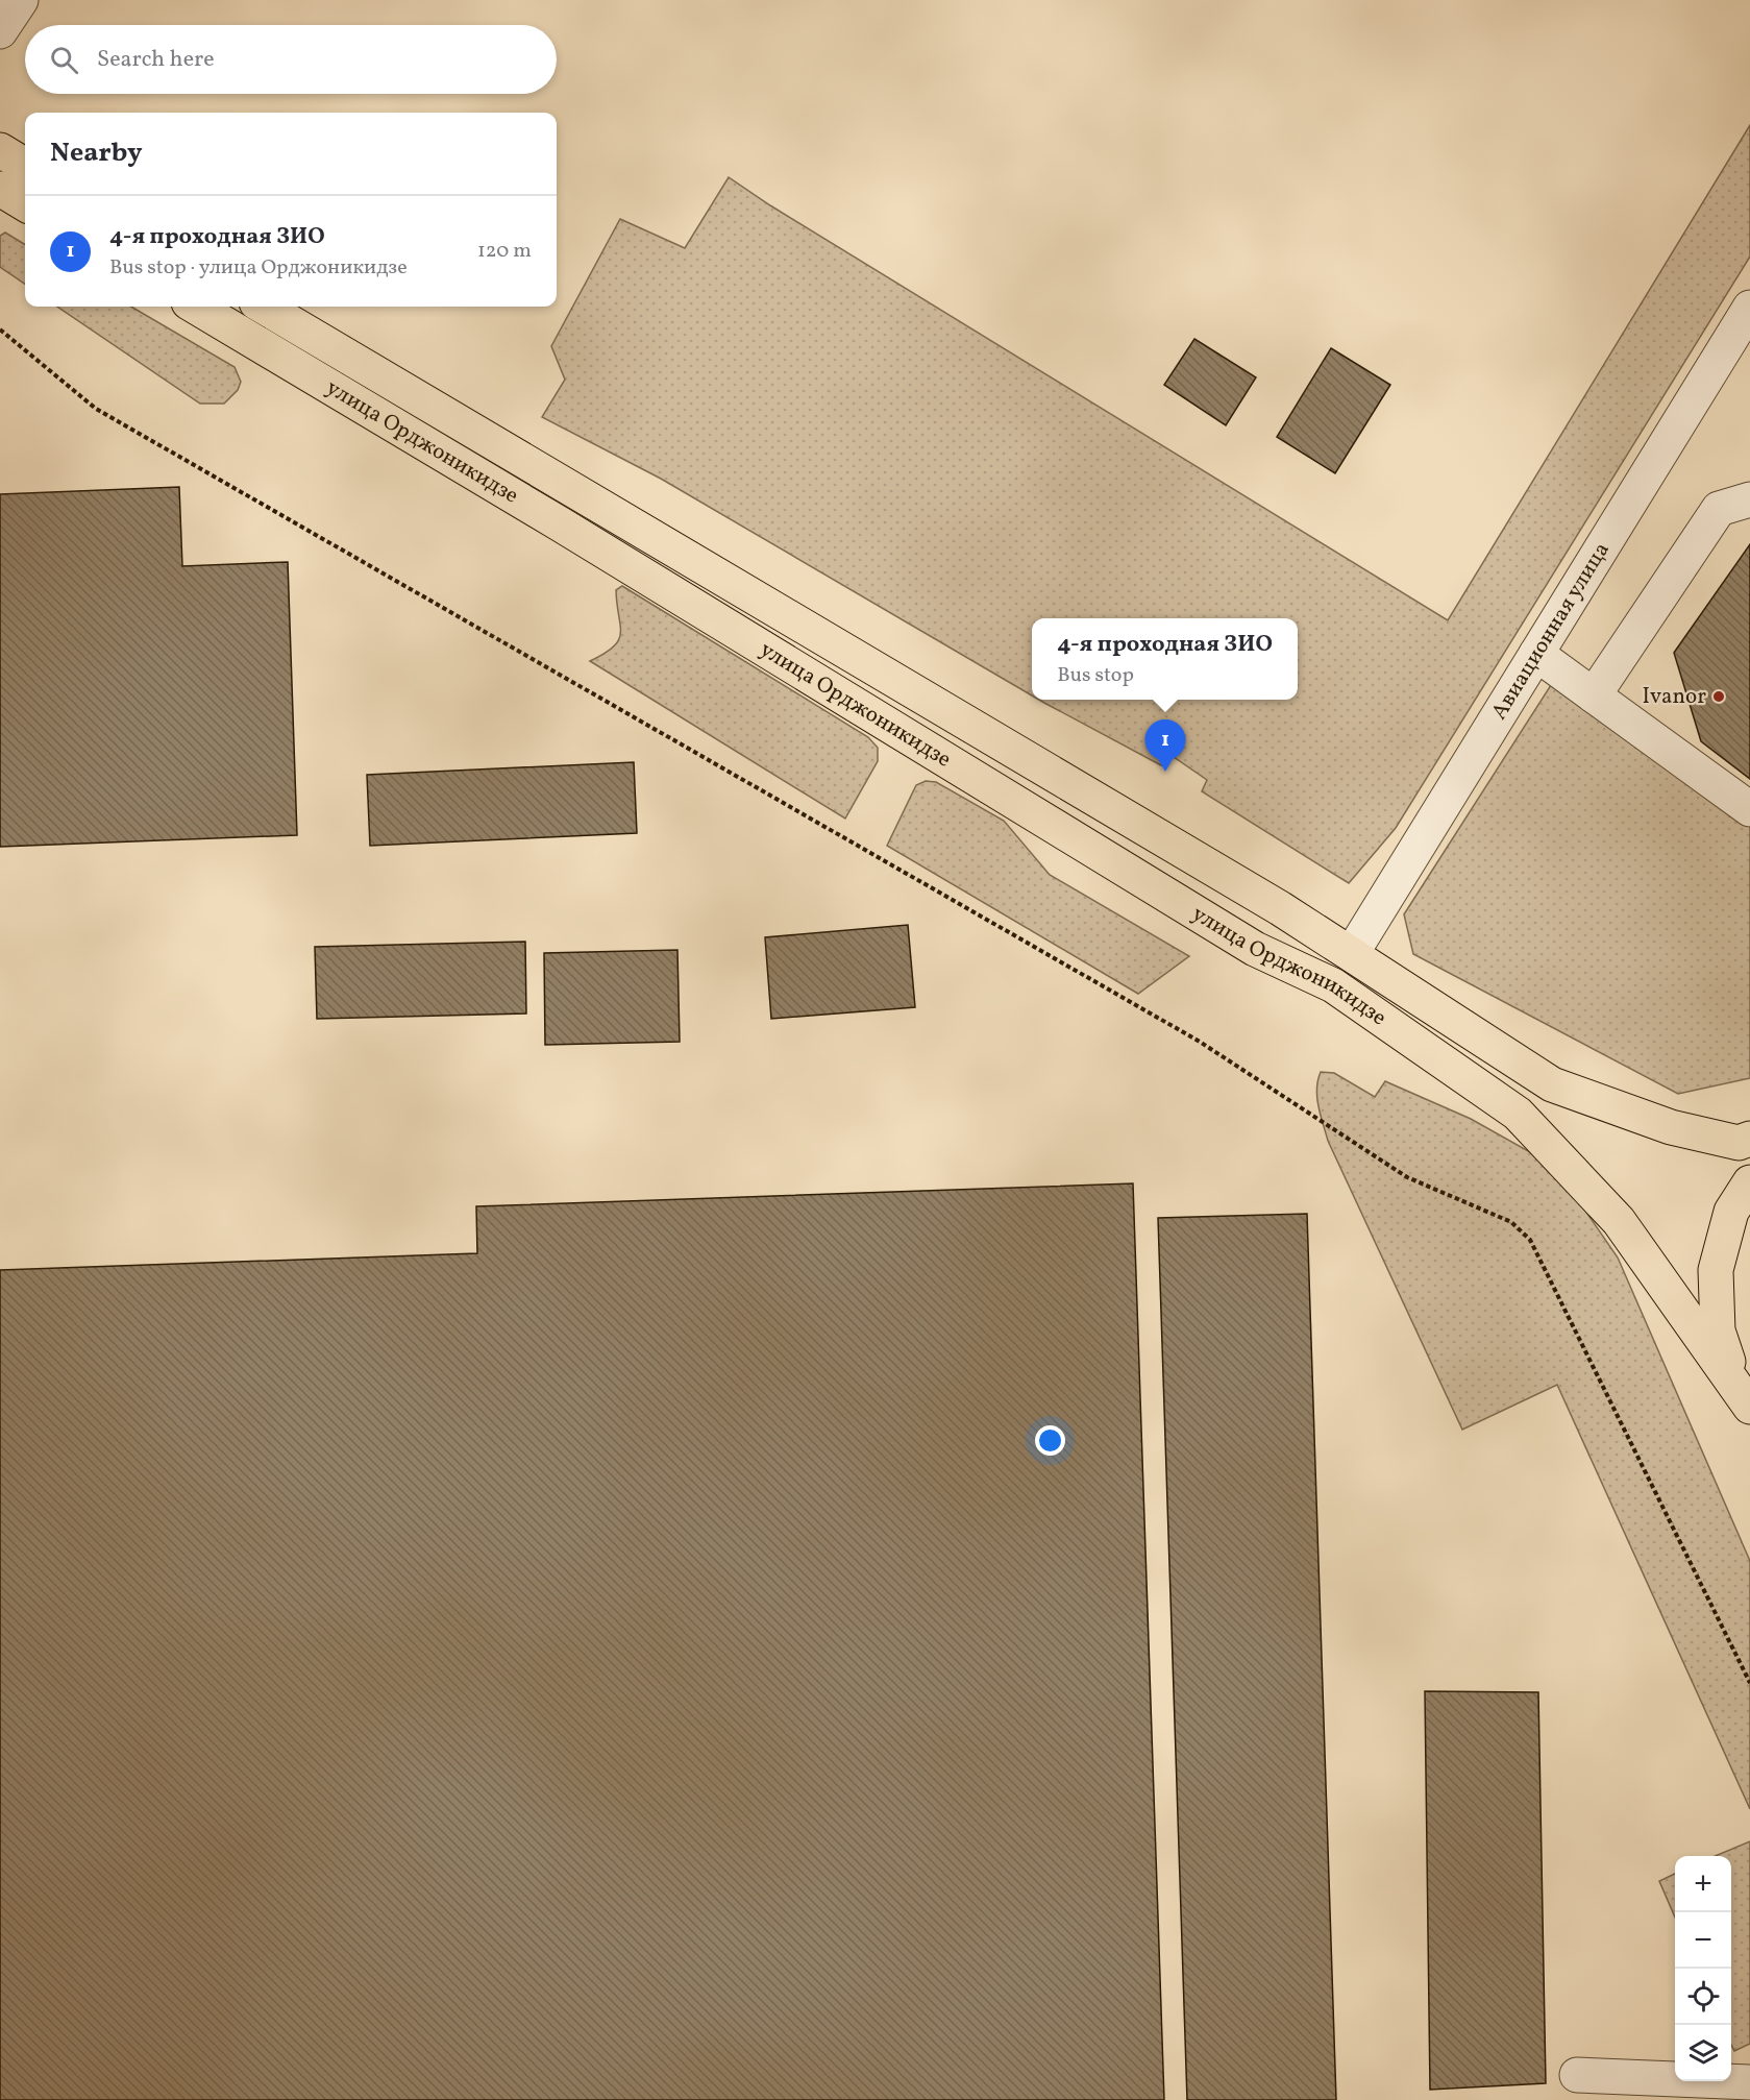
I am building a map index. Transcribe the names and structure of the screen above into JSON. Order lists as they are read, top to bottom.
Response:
{
  "streets": {
    "main road": ["улица Орджоникидзе"],
    "street": ["Авиационная улица"]
  },
  "crossings": [
    ["улица Орджоникидзе", "Авиационная улица"]
  ],
  "places": ["Ivanor"],
  "page": {
    "search": "Search here",
    "heading": "Nearby",
    "list": [
      {
        "mark": "1",
        "name": "4-я проходная ЗИО",
        "note": "Bus stop · улица Орджоникидзе",
        "value": "120 m"
      }
    ],
    "popup": ["4-я проходная ЗИО", "Bus stop"],
    "pins": "1",
    "map_buttons": ["+", "−"]
  }
}
